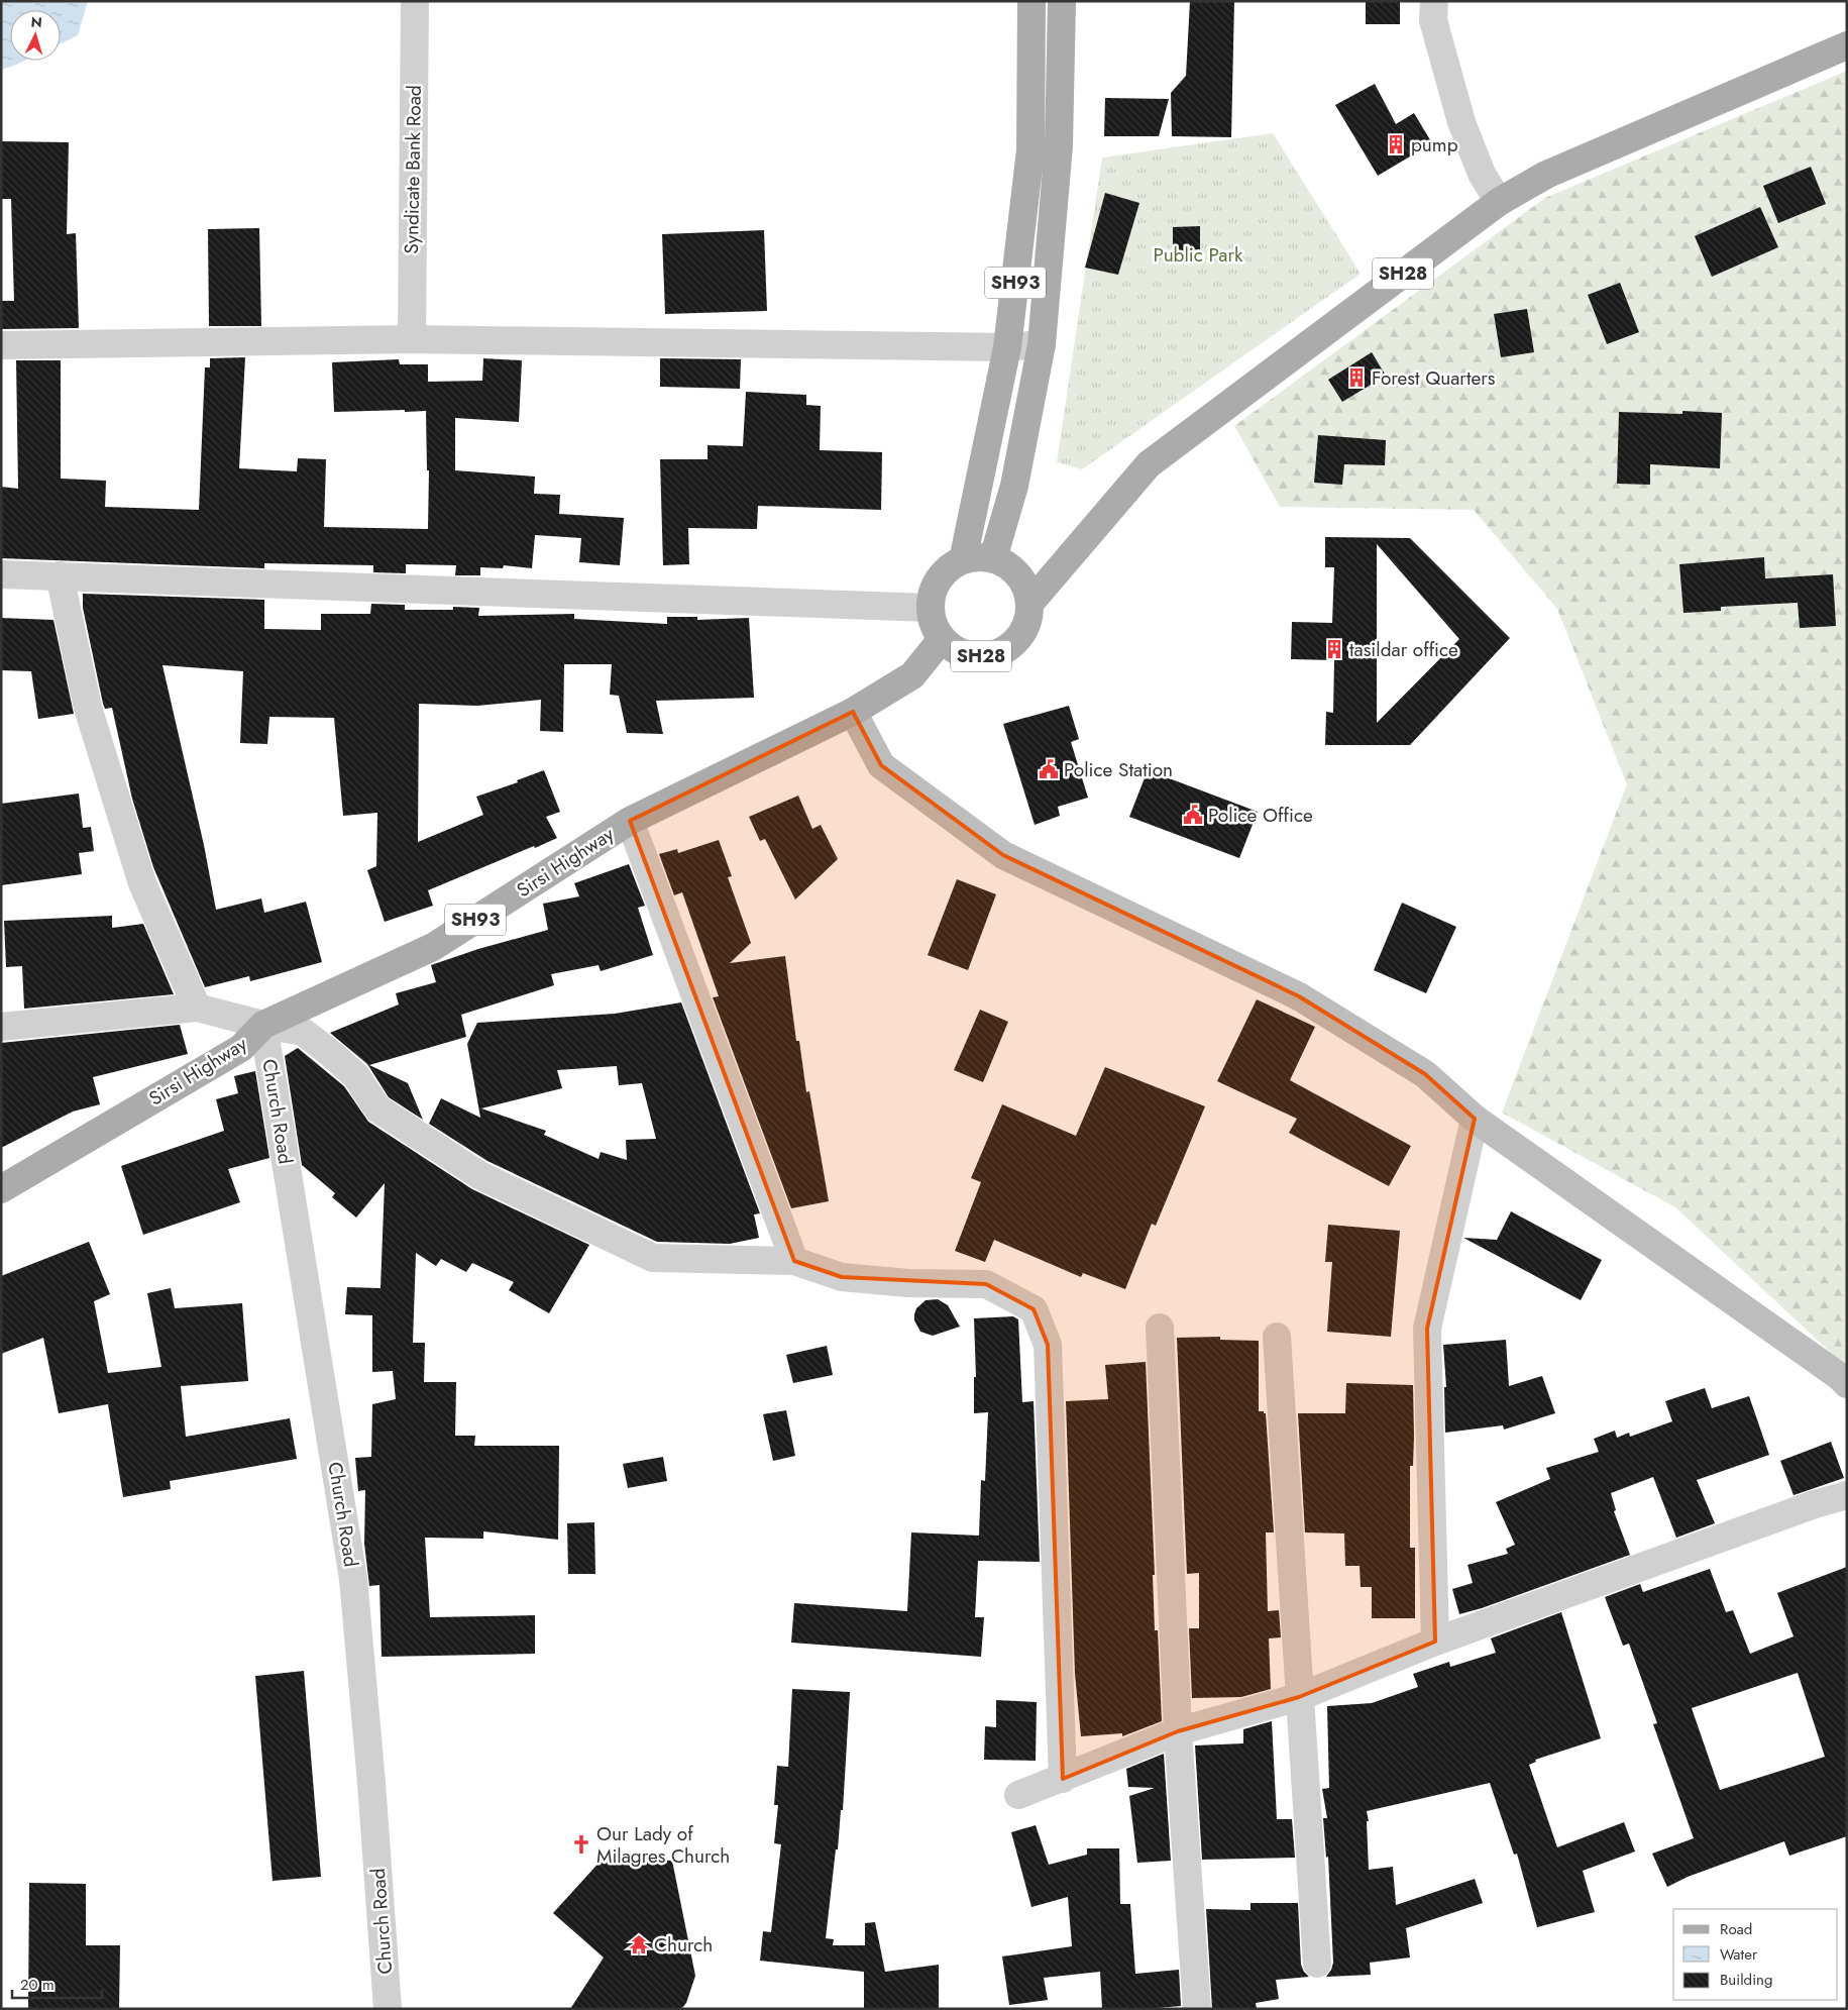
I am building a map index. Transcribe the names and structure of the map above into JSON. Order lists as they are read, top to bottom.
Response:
{
  "streets": {
    "main road": ["SH28", "SH93", "Sirsi Highway"],
    "street": ["Syndicate Bank Road", "Church Road"]
  },
  "crossings": [
    ["SH28", "SH93"],
    ["SH28", "Sirsi Highway"],
    ["SH93", "Sirsi Highway"],
    ["Sirsi Highway", "Church Road"]
  ],
  "parks": ["Public Park"],
  "places": {
    "building": ["pump", "Forest Quarters", "tasildar office"],
    "public building": ["Police Station", "Police Office"],
    "church": ["Our Lady of Milagres Church"],
    "temple": ["Church"]
  },
  "legend": ["Road", "Water", "Building"],
  "scale_bar": "20 m",
  "north": "top"
}
